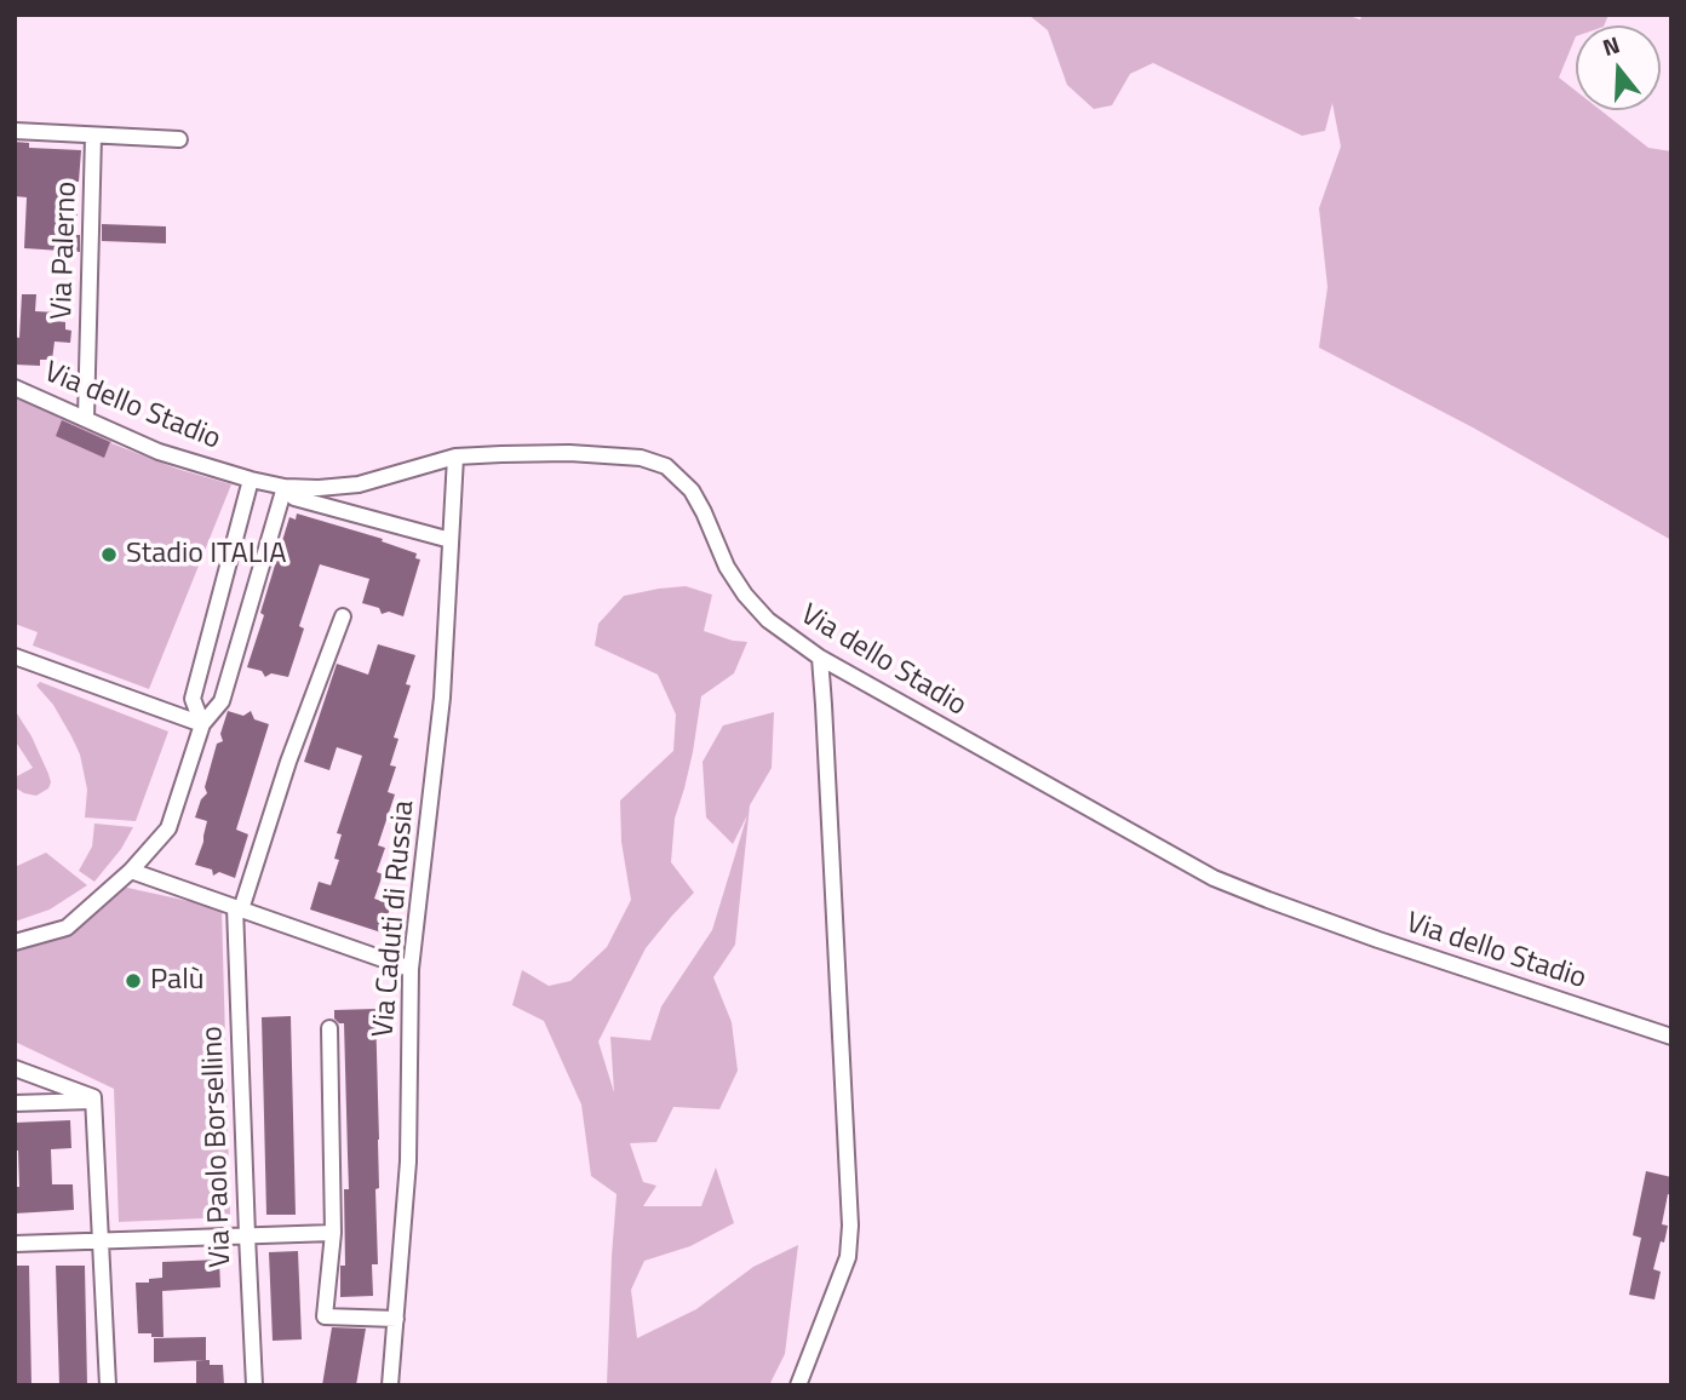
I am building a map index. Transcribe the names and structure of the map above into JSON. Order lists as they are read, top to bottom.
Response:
{
  "streets": {
    "street": [
      "Via Palerno",
      "Via dello Stadio",
      "Via Caduti di Russia",
      "Via Paolo Borsellino"
    ]
  },
  "crossings": [
    ["Via Palerno", "Via dello Stadio"],
    ["Via dello Stadio", "Via Caduti di Russia"]
  ],
  "places": ["Stadio ITALIA", "Palù"],
  "north": "top"
}
